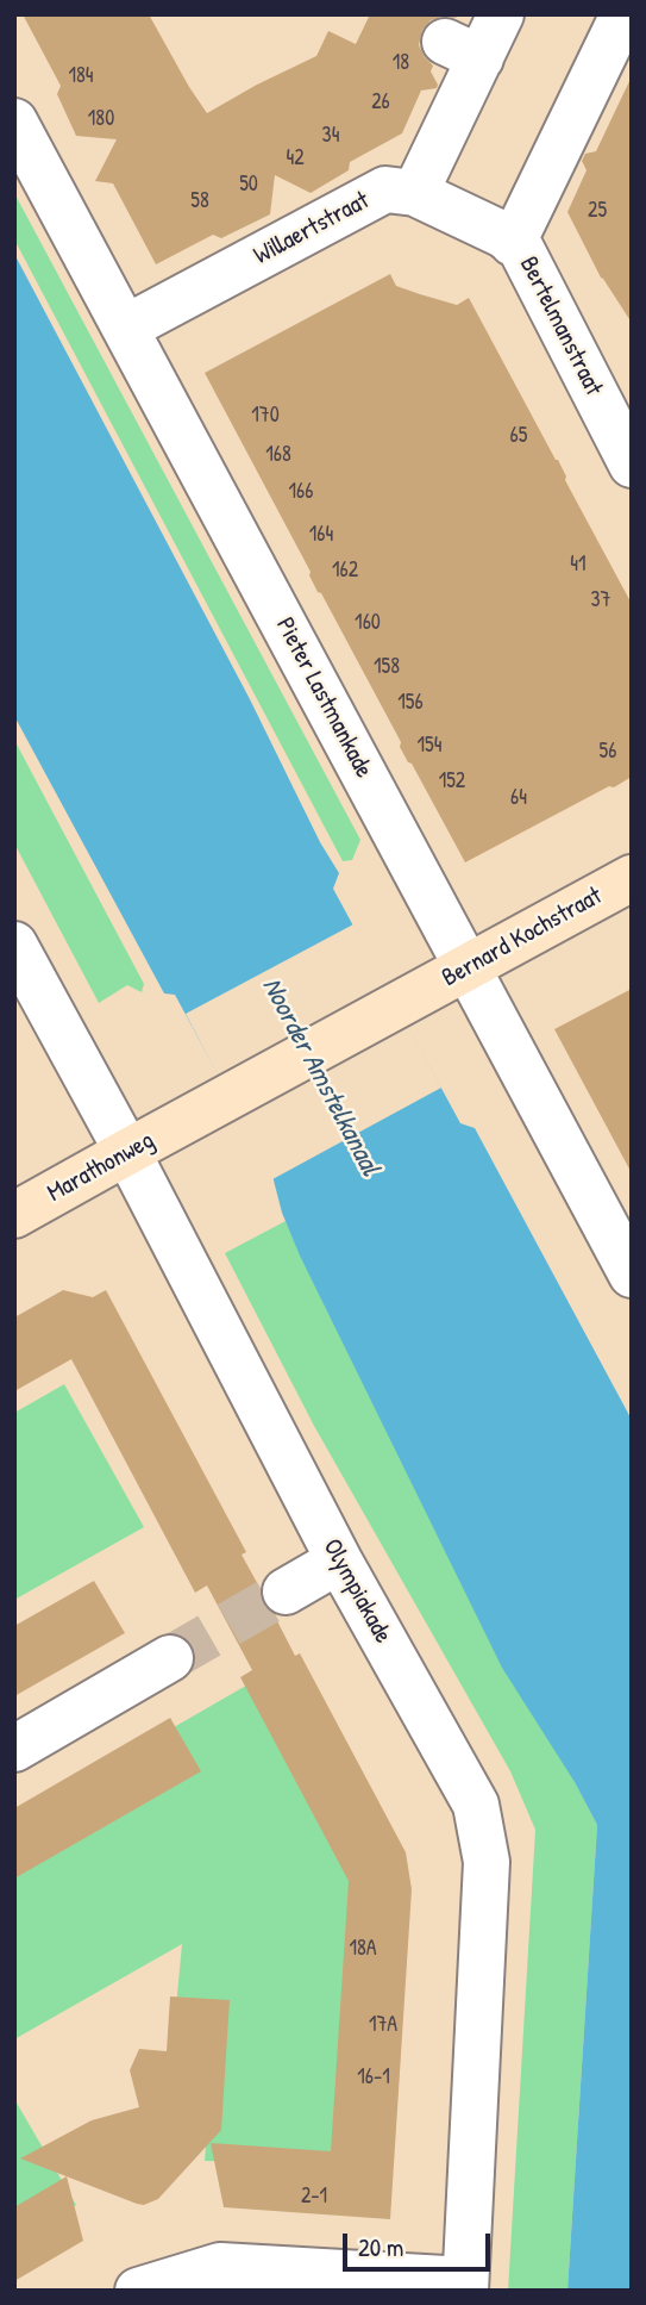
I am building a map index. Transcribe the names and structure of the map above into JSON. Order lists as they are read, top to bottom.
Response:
{
  "streets": {
    "street": [
      "Willaertstraat",
      "Bertelmanstraat",
      "Pieter Lastmankade",
      "Bernard Kochstraat",
      "Marathonweg",
      "Olympiakade"
    ]
  },
  "crossings": [
    ["Willaertstraat", "Bertelmanstraat"],
    ["Willaertstraat", "Pieter Lastmankade"],
    ["Pieter Lastmankade", "Bernard Kochstraat"],
    ["Bernard Kochstraat", "Marathonweg"],
    ["Marathonweg", "Olympiakade"]
  ],
  "water": ["Noorder Amstelkanaal"],
  "house_numbers": [
    "18",
    "184",
    "26",
    "180",
    "34",
    "42",
    "50",
    "58",
    "25",
    "170",
    "65",
    "168",
    "166",
    "164",
    "41",
    "162",
    "37",
    "160",
    "158",
    "156",
    "154",
    "56",
    "152",
    "64",
    "18A",
    "17A",
    "16-1",
    "2-1"
  ],
  "scale_bar": "20 m"
}
